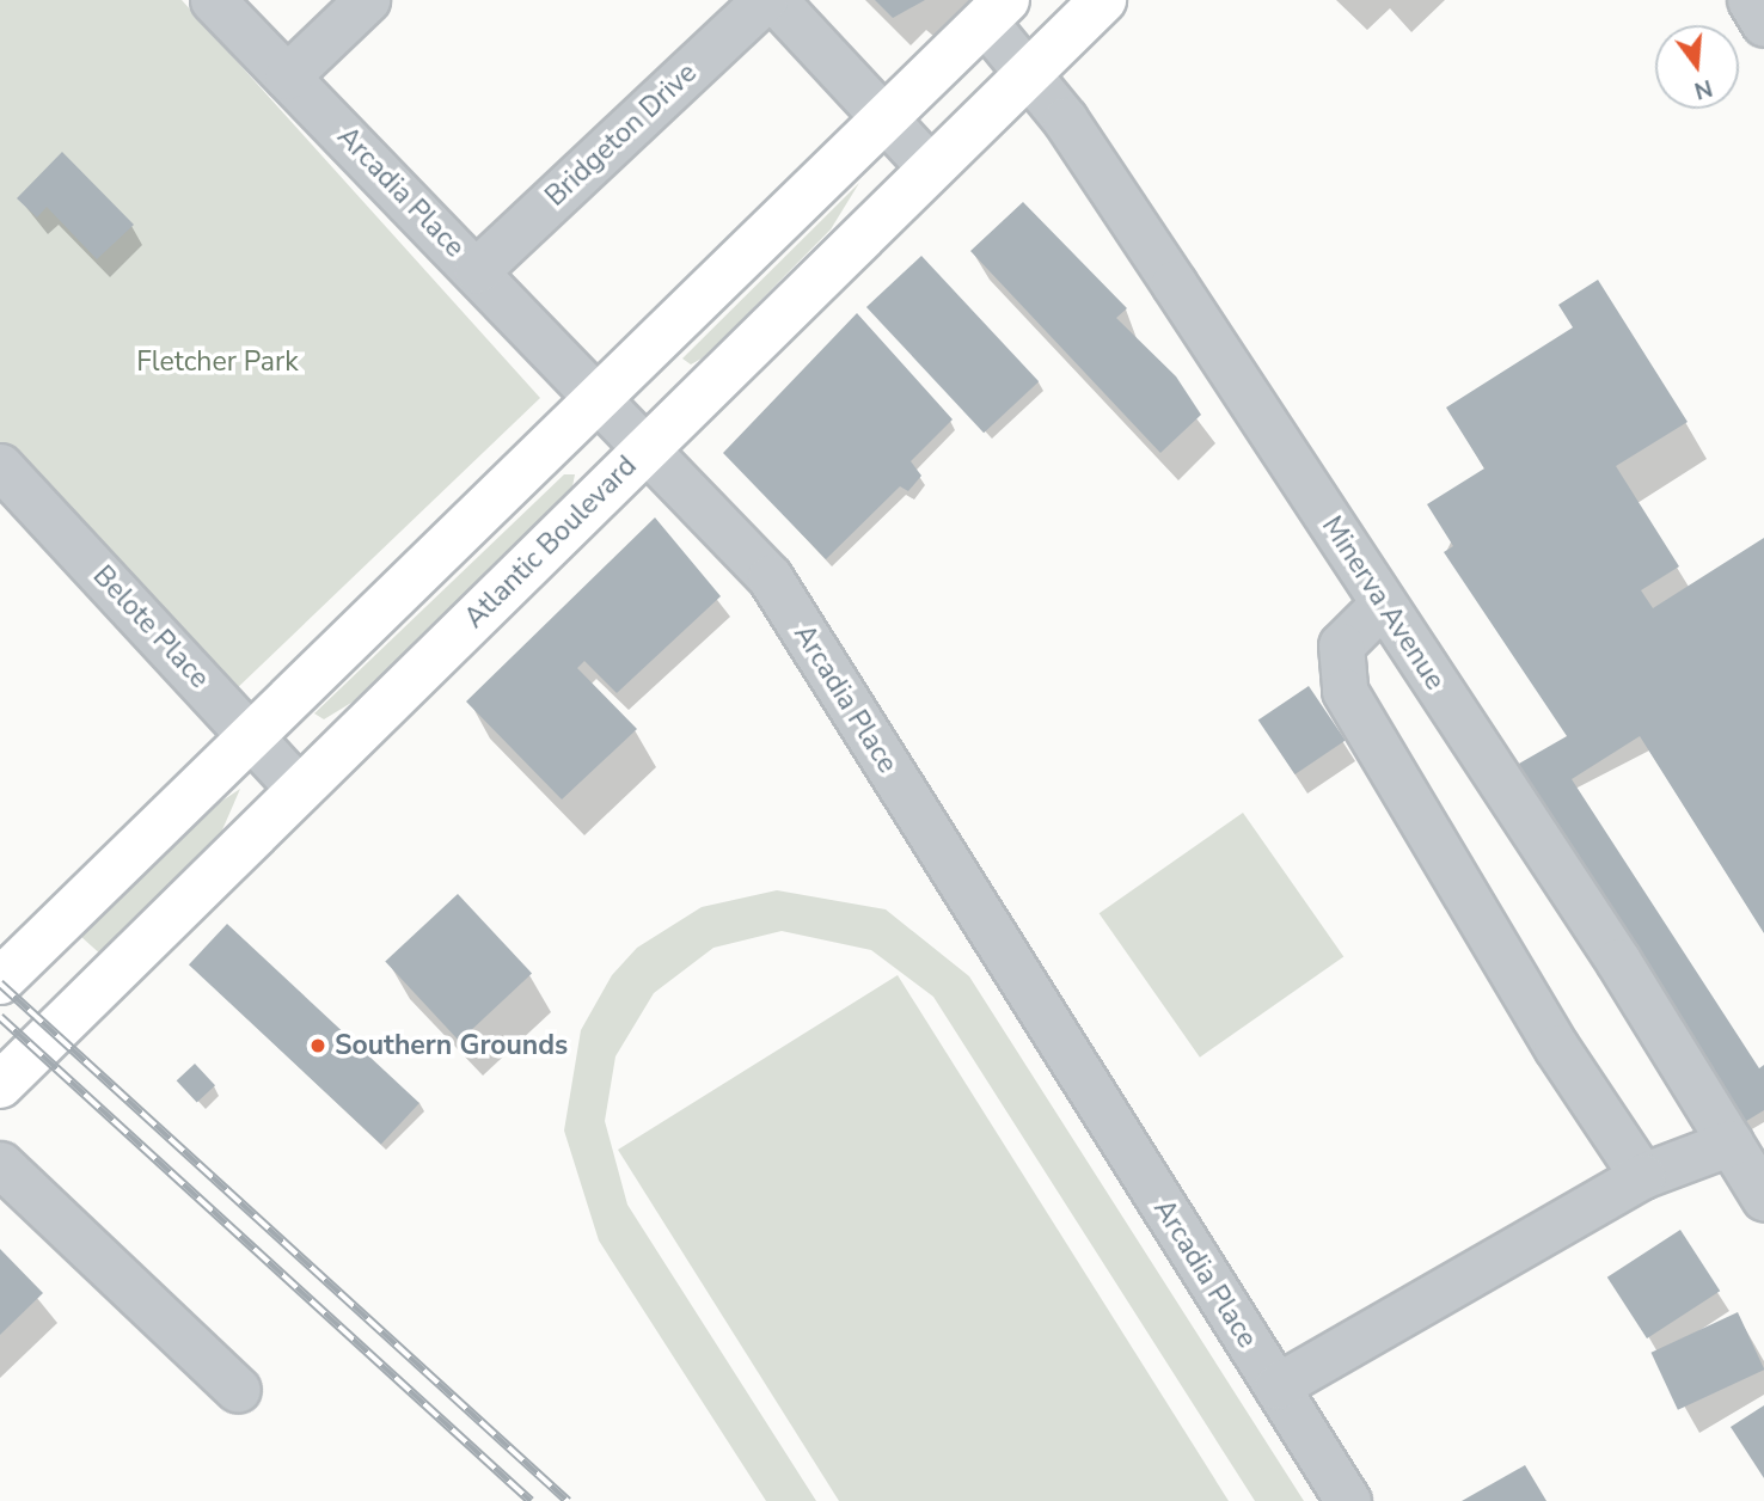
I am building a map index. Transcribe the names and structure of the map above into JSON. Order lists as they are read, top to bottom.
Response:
{
  "streets": {
    "main road": ["Atlantic Boulevard"],
    "street": [
      "Bridgeton Drive",
      "Arcadia Place",
      "Minerva Avenue",
      "Belote Place"
    ]
  },
  "crossings": [
    ["Bridgeton Drive", "Arcadia Place"],
    ["Arcadia Place", "Atlantic Boulevard"],
    ["Atlantic Boulevard", "Minerva Avenue"],
    ["Atlantic Boulevard", "Belote Place"]
  ],
  "parks": ["Fletcher Park"],
  "places": ["Southern Grounds"],
  "north": "bottom"
}
